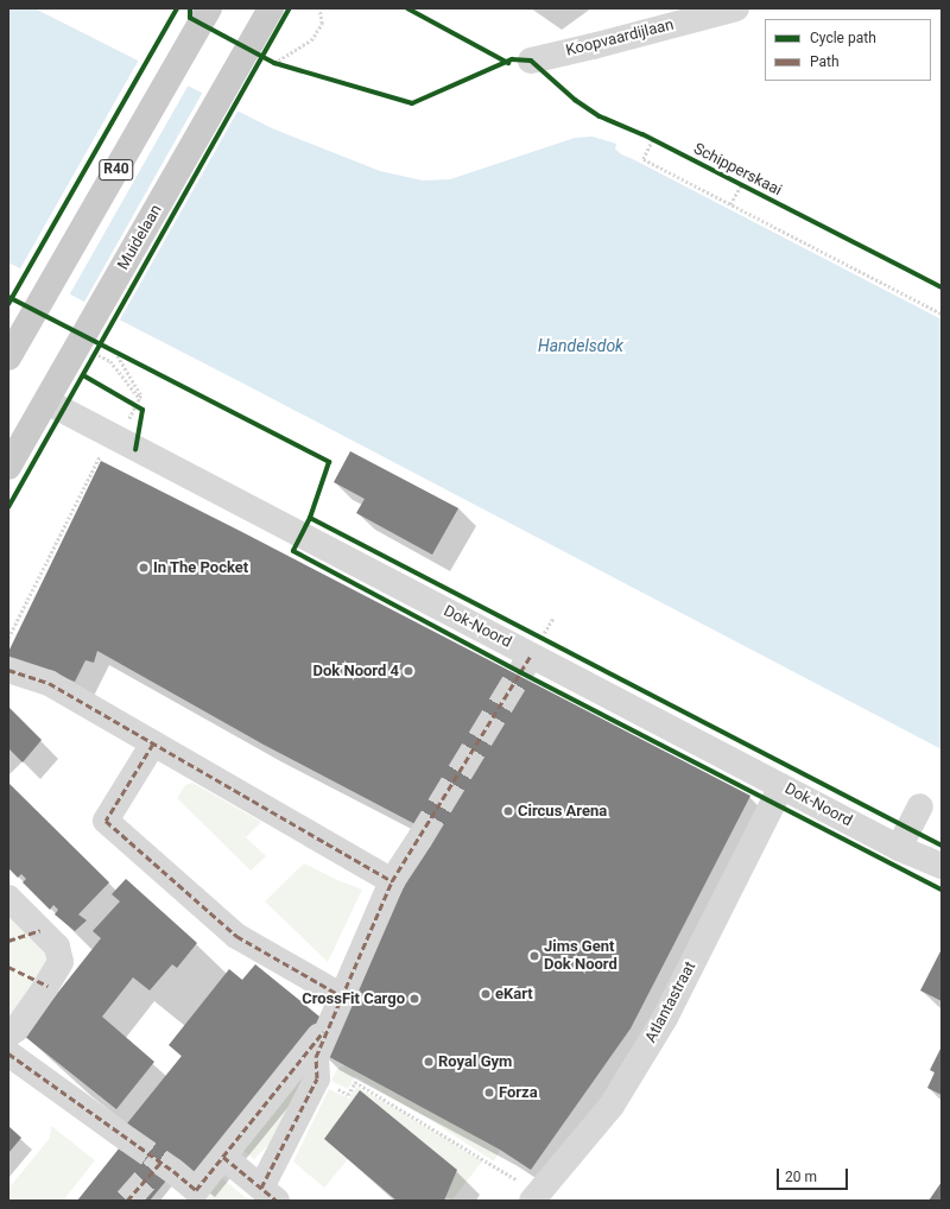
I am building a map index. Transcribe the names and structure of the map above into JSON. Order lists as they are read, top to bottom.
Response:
{
  "streets": {
    "main road": ["R40", "Muidelaan"],
    "street": ["Koopvaardijlaan", "Dok-Noord", "Atlantastraat"],
    "cycle path": ["Schipperskaai"]
  },
  "crossings": [
    ["Muidelaan", "Dok-Noord"],
    ["Dok-Noord", "Atlantastraat"]
  ],
  "water": ["Handelsdok"],
  "places": [
    "In The Pocket",
    "Dok Noord 4",
    "Circus Arena",
    "Jims Gent Dok Noord",
    "eKart",
    "CrossFit Cargo",
    "Royal Gym",
    "Forza"
  ],
  "legend": ["Cycle path", "Path"],
  "scale_bar": "20 m"
}
